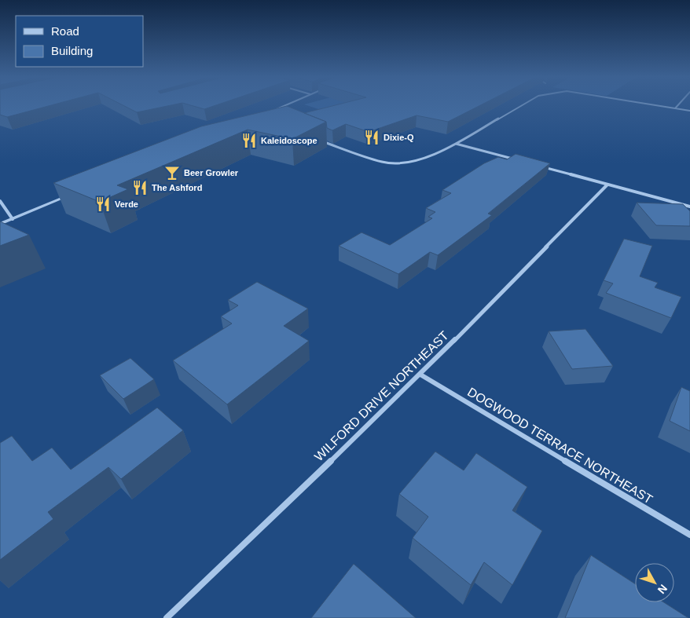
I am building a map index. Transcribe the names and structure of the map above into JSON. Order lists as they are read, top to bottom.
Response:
{
  "streets": {
    "street": ["WILFORD DRIVE NORTHEAST", "DOGWOOD TERRACE NORTHEAST"]
  },
  "crossings": [
    ["WILFORD DRIVE NORTHEAST", "DOGWOOD TERRACE NORTHEAST"]
  ],
  "places": {
    "restaurant": [
      "Dixie-Q",
      "Kaleidoscope",
      "The Ashford",
      "Verde"
    ],
    "bar": ["Beer Growler"]
  },
  "legend": ["Road", "Building"],
  "north": "bottom right"
}
